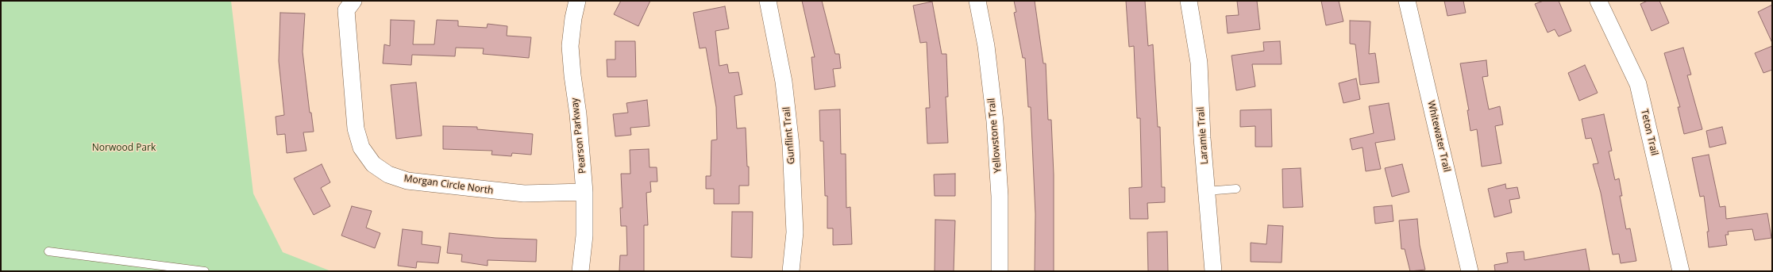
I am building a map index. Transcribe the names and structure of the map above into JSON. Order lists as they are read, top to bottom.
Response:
{
  "streets": {
    "street": [
      "Teton Trail",
      "Pearson Parkway",
      "Gunflint Trail",
      "Yellowstone Trail",
      "Laramie Trail",
      "Whitewater Trail",
      "Morgan Circle North"
    ]
  },
  "crossings": [
    ["Pearson Parkway", "Morgan Circle North"]
  ],
  "parks": ["Norwood Park"]
}
